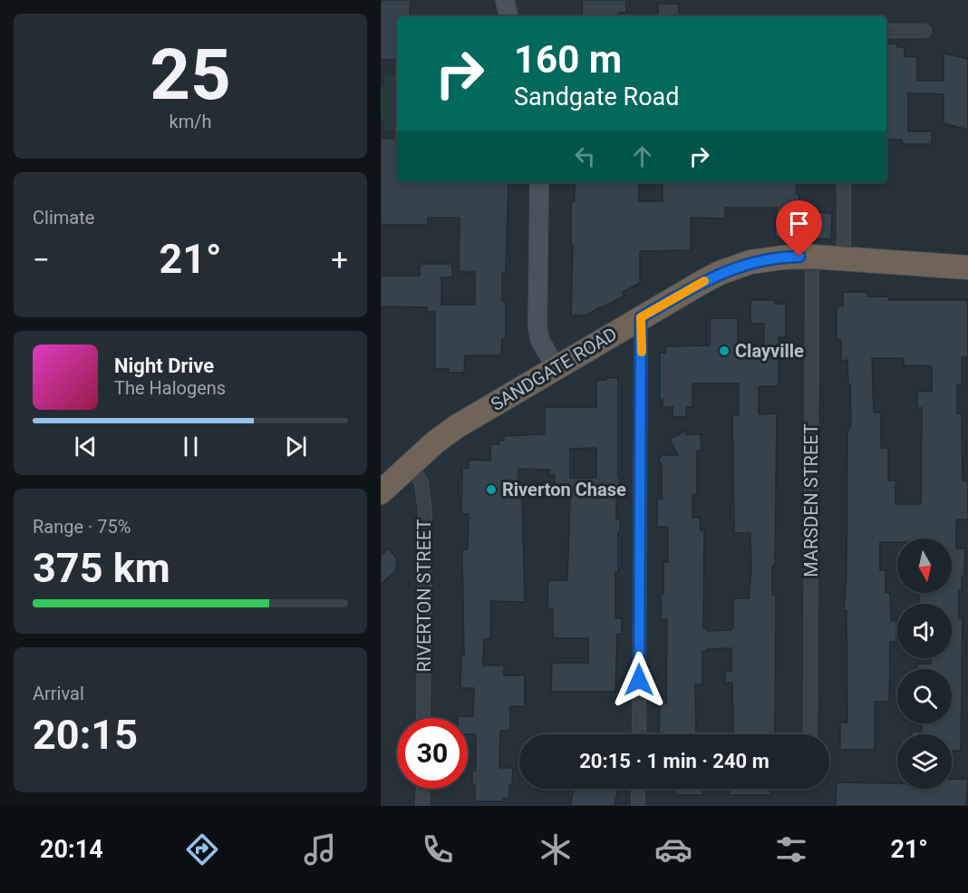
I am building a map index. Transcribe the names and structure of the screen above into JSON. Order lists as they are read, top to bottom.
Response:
{
  "streets": {
    "highway": ["SANDGATE ROAD"],
    "street": ["MARSDEN STREET", "RIVERTON STREET"]
  },
  "crossings": [
    ["SANDGATE ROAD", "MARSDEN STREET"],
    ["SANDGATE ROAD", "RIVERTON STREET"]
  ],
  "places": ["Clayville", "Riverton Chase"],
  "north": "bottom",
  "page": {
    "tile": [
      ["25", "km/h"],
      "Climate",
      ["Range · 75%", "375 km"],
      ["Arrival", "20:15"]
    ],
    "turn": ["160 m", "Sandgate Road"],
    "heat": ["−", "21°", "+"],
    "song": ["Night Drive", "The Halogens"],
    "limit": "30",
    "trip": "20:15 · 1 min · 240 m",
    "tabs": ["20:14", "21°"]
  }
}
